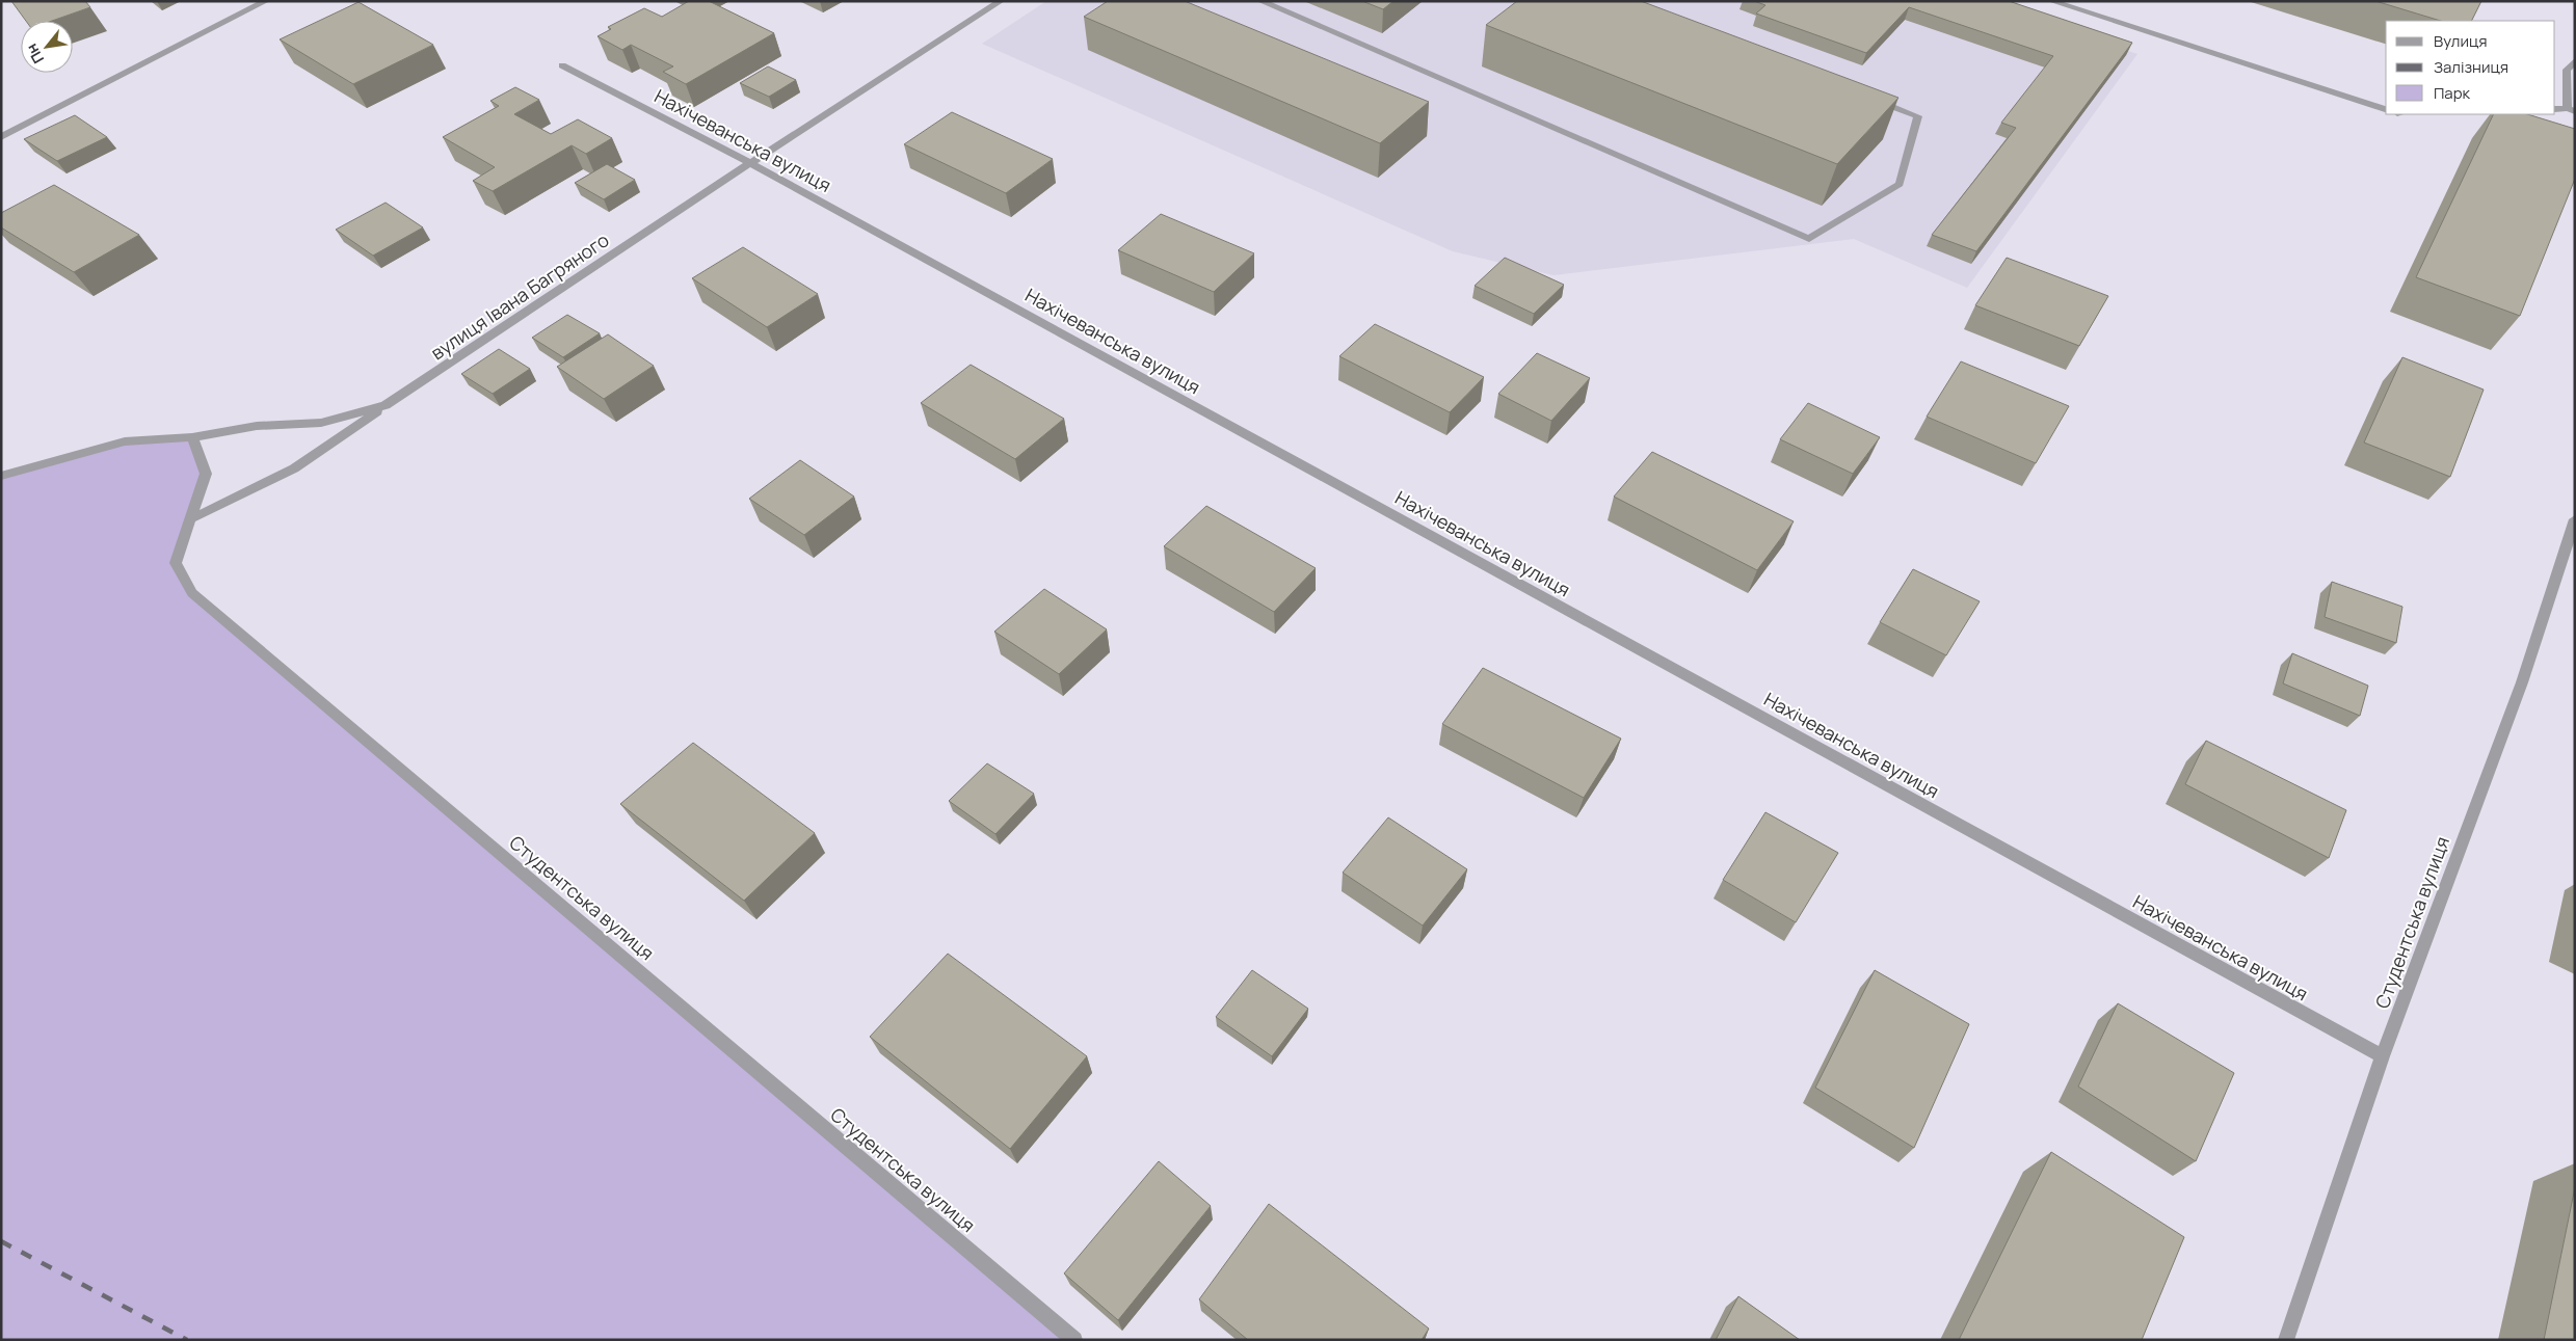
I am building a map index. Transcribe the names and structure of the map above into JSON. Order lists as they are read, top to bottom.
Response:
{
  "streets": {
    "street": ["Нахічеванська вулиця", "вулиця Івана Багряного", "Студентська вулиця"]
  },
  "crossings": [
    ["Нахічеванська вулиця", "вулиця Івана Багряного"],
    ["Нахічеванська вулиця", "Студентська вулиця"],
    ["вулиця Івана Багряного", "Студентська вулиця"]
  ],
  "legend": ["Вулиця", "Залізниця", "Парк"],
  "north": "bottom left"
}
